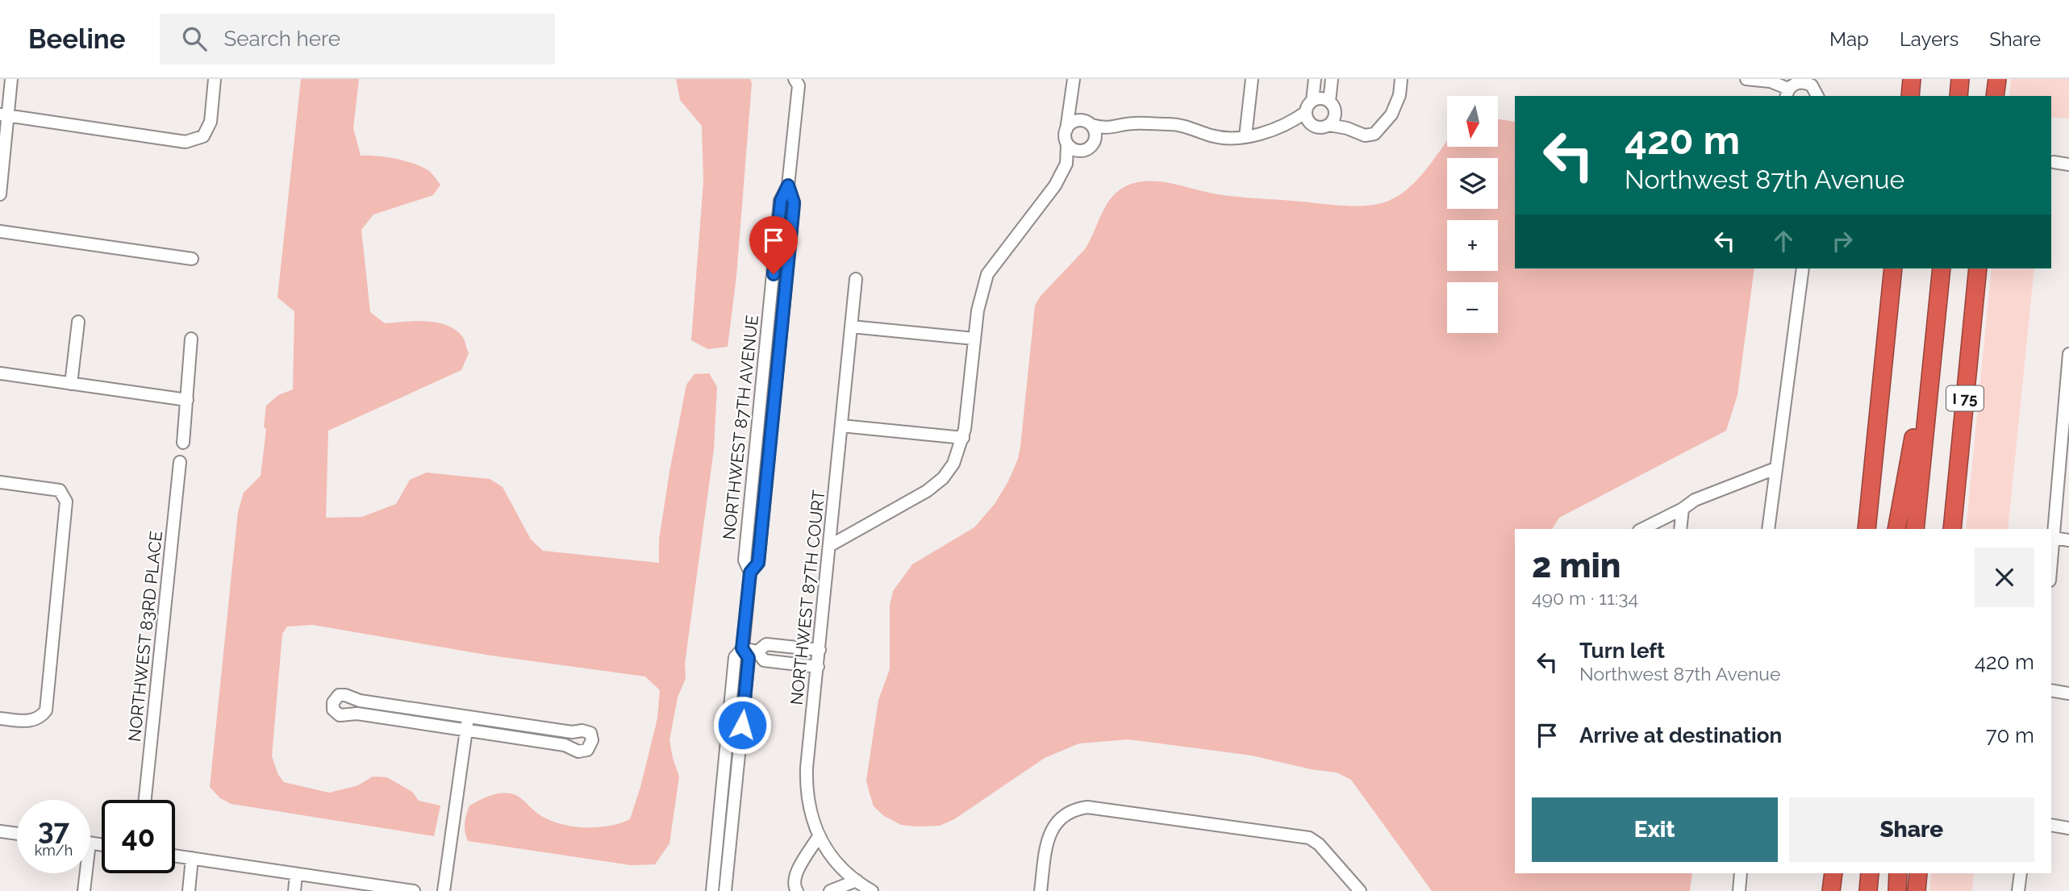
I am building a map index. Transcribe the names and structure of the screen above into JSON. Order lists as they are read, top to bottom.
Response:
{
  "streets": {
    "highway": ["I 75"],
    "street": ["NORTHWEST 87TH AVENUE", "NORTHWEST 87TH COURT", "NORTHWEST 83RD PLACE"]
  },
  "north": "bottom",
  "page": {
    "header": "Beeline",
    "search": "Search here",
    "nav": ["Map", "Layers", "Share"],
    "map_buttons": ["+", "−"],
    "turn": ["420 m", "Northwest 87th Avenue"],
    "heading": ["2 min", "490 m · 11:34"],
    "list": [
      {
        "name": "Turn left",
        "note": "Northwest 87th Avenue",
        "value": "420 m"
      },
      {
        "name": "Arrive at destination",
        "value": "70 m"
      }
    ],
    "buttons": ["Exit", "Share"],
    "speed": "37 km/h",
    "limit": "40"
  }
}
